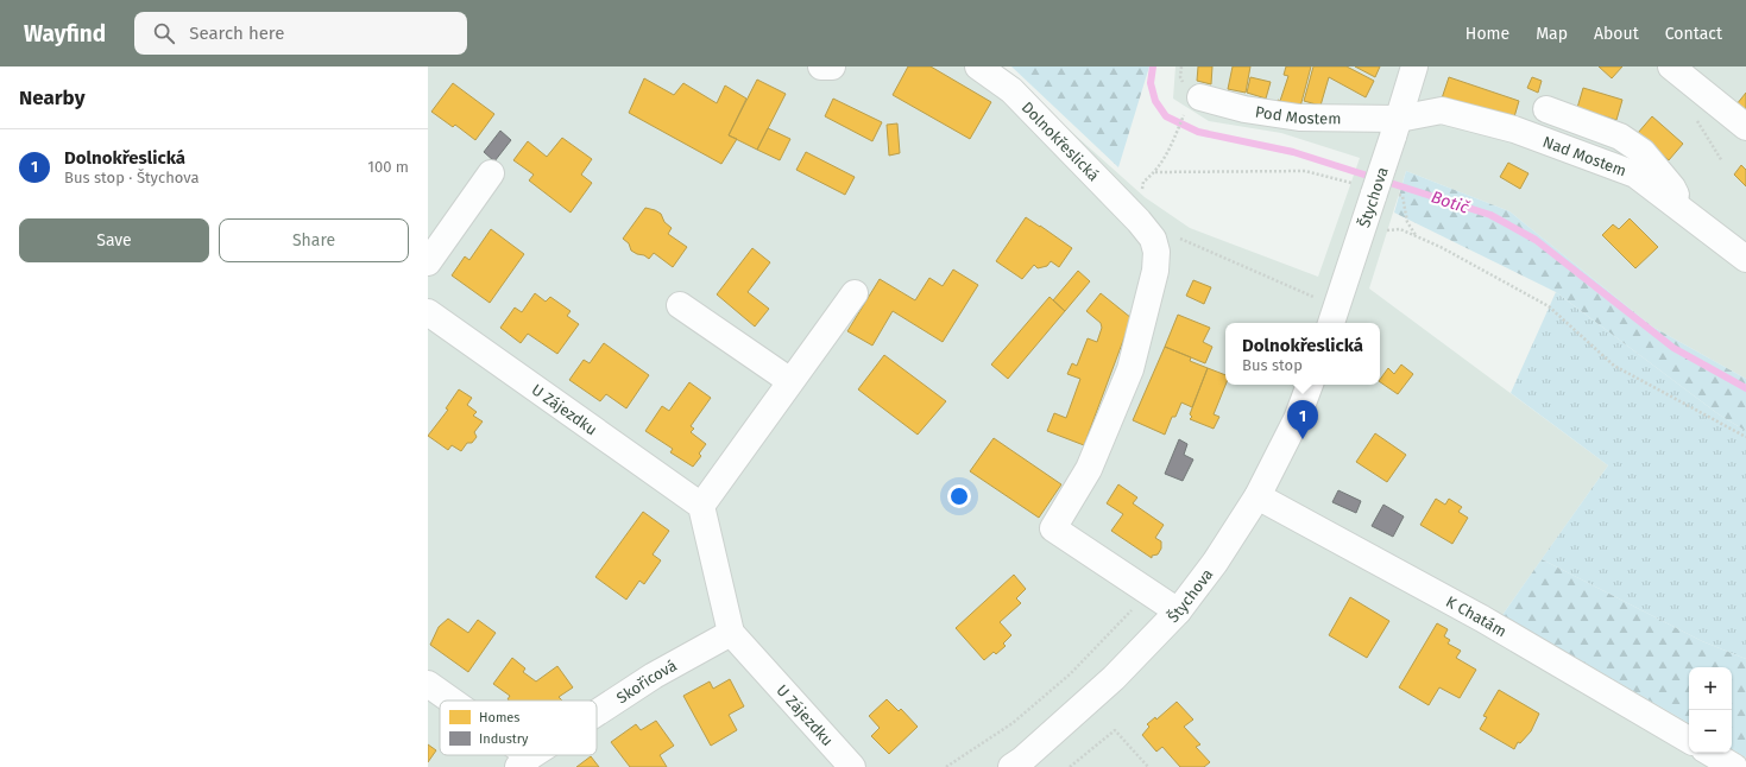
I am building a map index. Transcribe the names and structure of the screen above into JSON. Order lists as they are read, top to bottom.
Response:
{
  "streets": {
    "street": [
      "Pod Mostem",
      "Dolnokřeslická",
      "Nad Mostem",
      "Štychova",
      "U Zájezdku",
      "K Chatám",
      "Skořicová"
    ]
  },
  "crossings": [
    ["Pod Mostem", "Nad Mostem"],
    ["Pod Mostem", "Štychova"],
    ["Dolnokřeslická", "Štychova"],
    ["Nad Mostem", "Štychova"],
    ["Štychova", "K Chatám"],
    ["U Zájezdku", "Skořicová"]
  ],
  "water": ["Botič"],
  "legend": ["Homes", "Industry"],
  "page": {
    "header": "Wayfind",
    "search": "Search here",
    "nav": [
      "Home",
      "Map",
      "About",
      "Contact"
    ],
    "heading": "Nearby",
    "list": [
      {
        "mark": "1",
        "name": "Dolnokřeslická",
        "note": "Bus stop · Štychova",
        "value": "100 m"
      }
    ],
    "buttons": ["Save", "Share"],
    "popup": ["Dolnokřeslická", "Bus stop"],
    "pins": "1",
    "map_buttons": ["+", "−"]
  }
}
